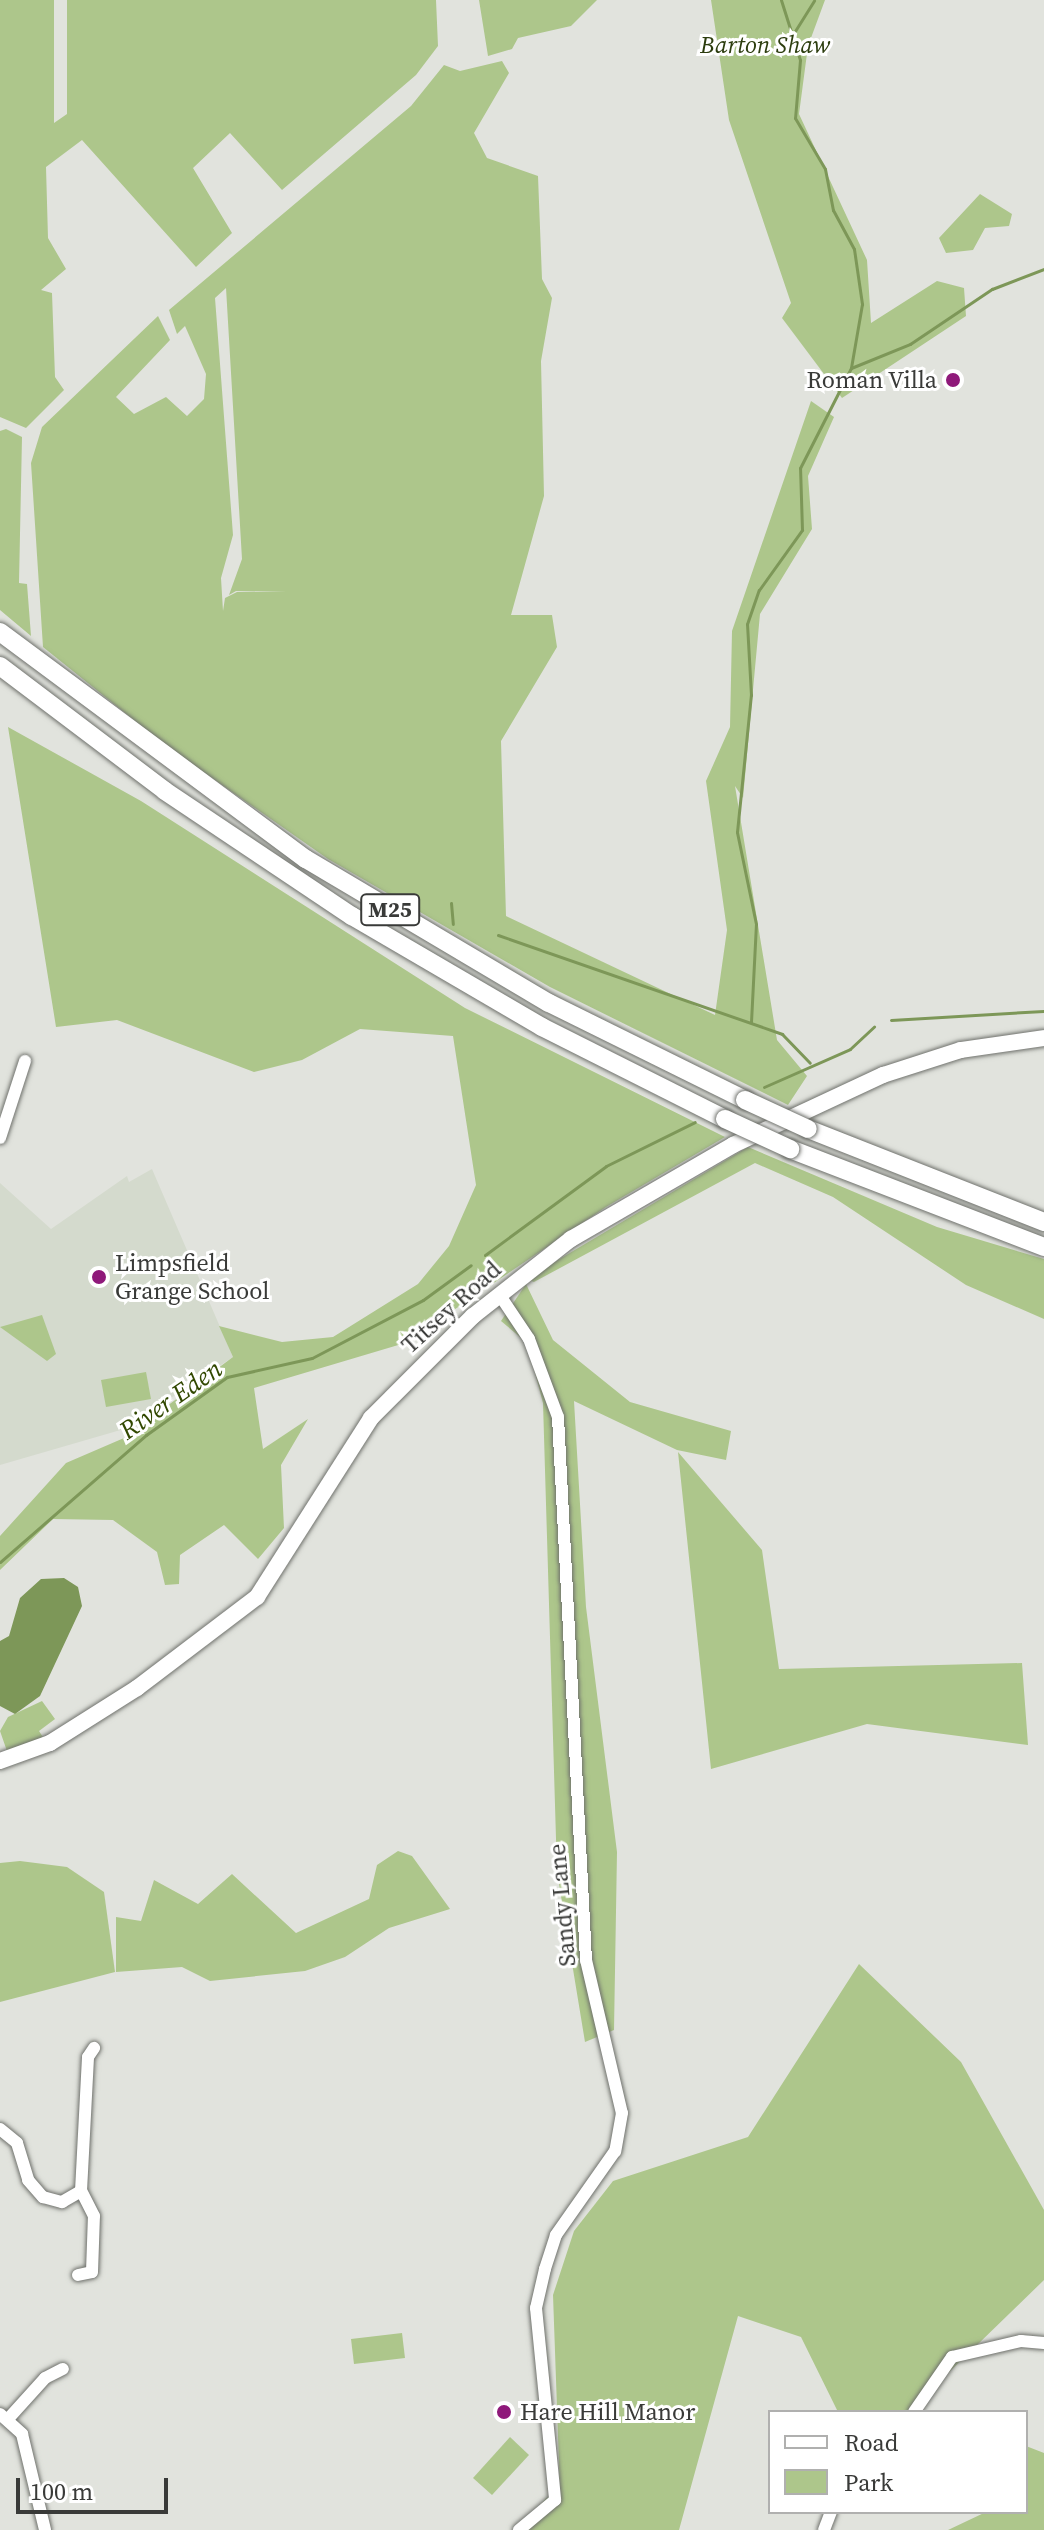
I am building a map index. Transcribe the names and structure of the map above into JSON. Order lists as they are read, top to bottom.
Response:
{
  "streets": {
    "highway": ["M25"],
    "main road": ["Titsey Road"],
    "street": ["Sandy Lane"]
  },
  "crossings": [
    ["Titsey Road", "Sandy Lane"]
  ],
  "water": ["River Eden"],
  "parks": ["Barton Shaw"],
  "places": ["Roman Villa", "Limpsfield Grange School", "Hare Hill Manor"],
  "legend": ["Road", "Park"],
  "scale_bar": "100 m"
}
